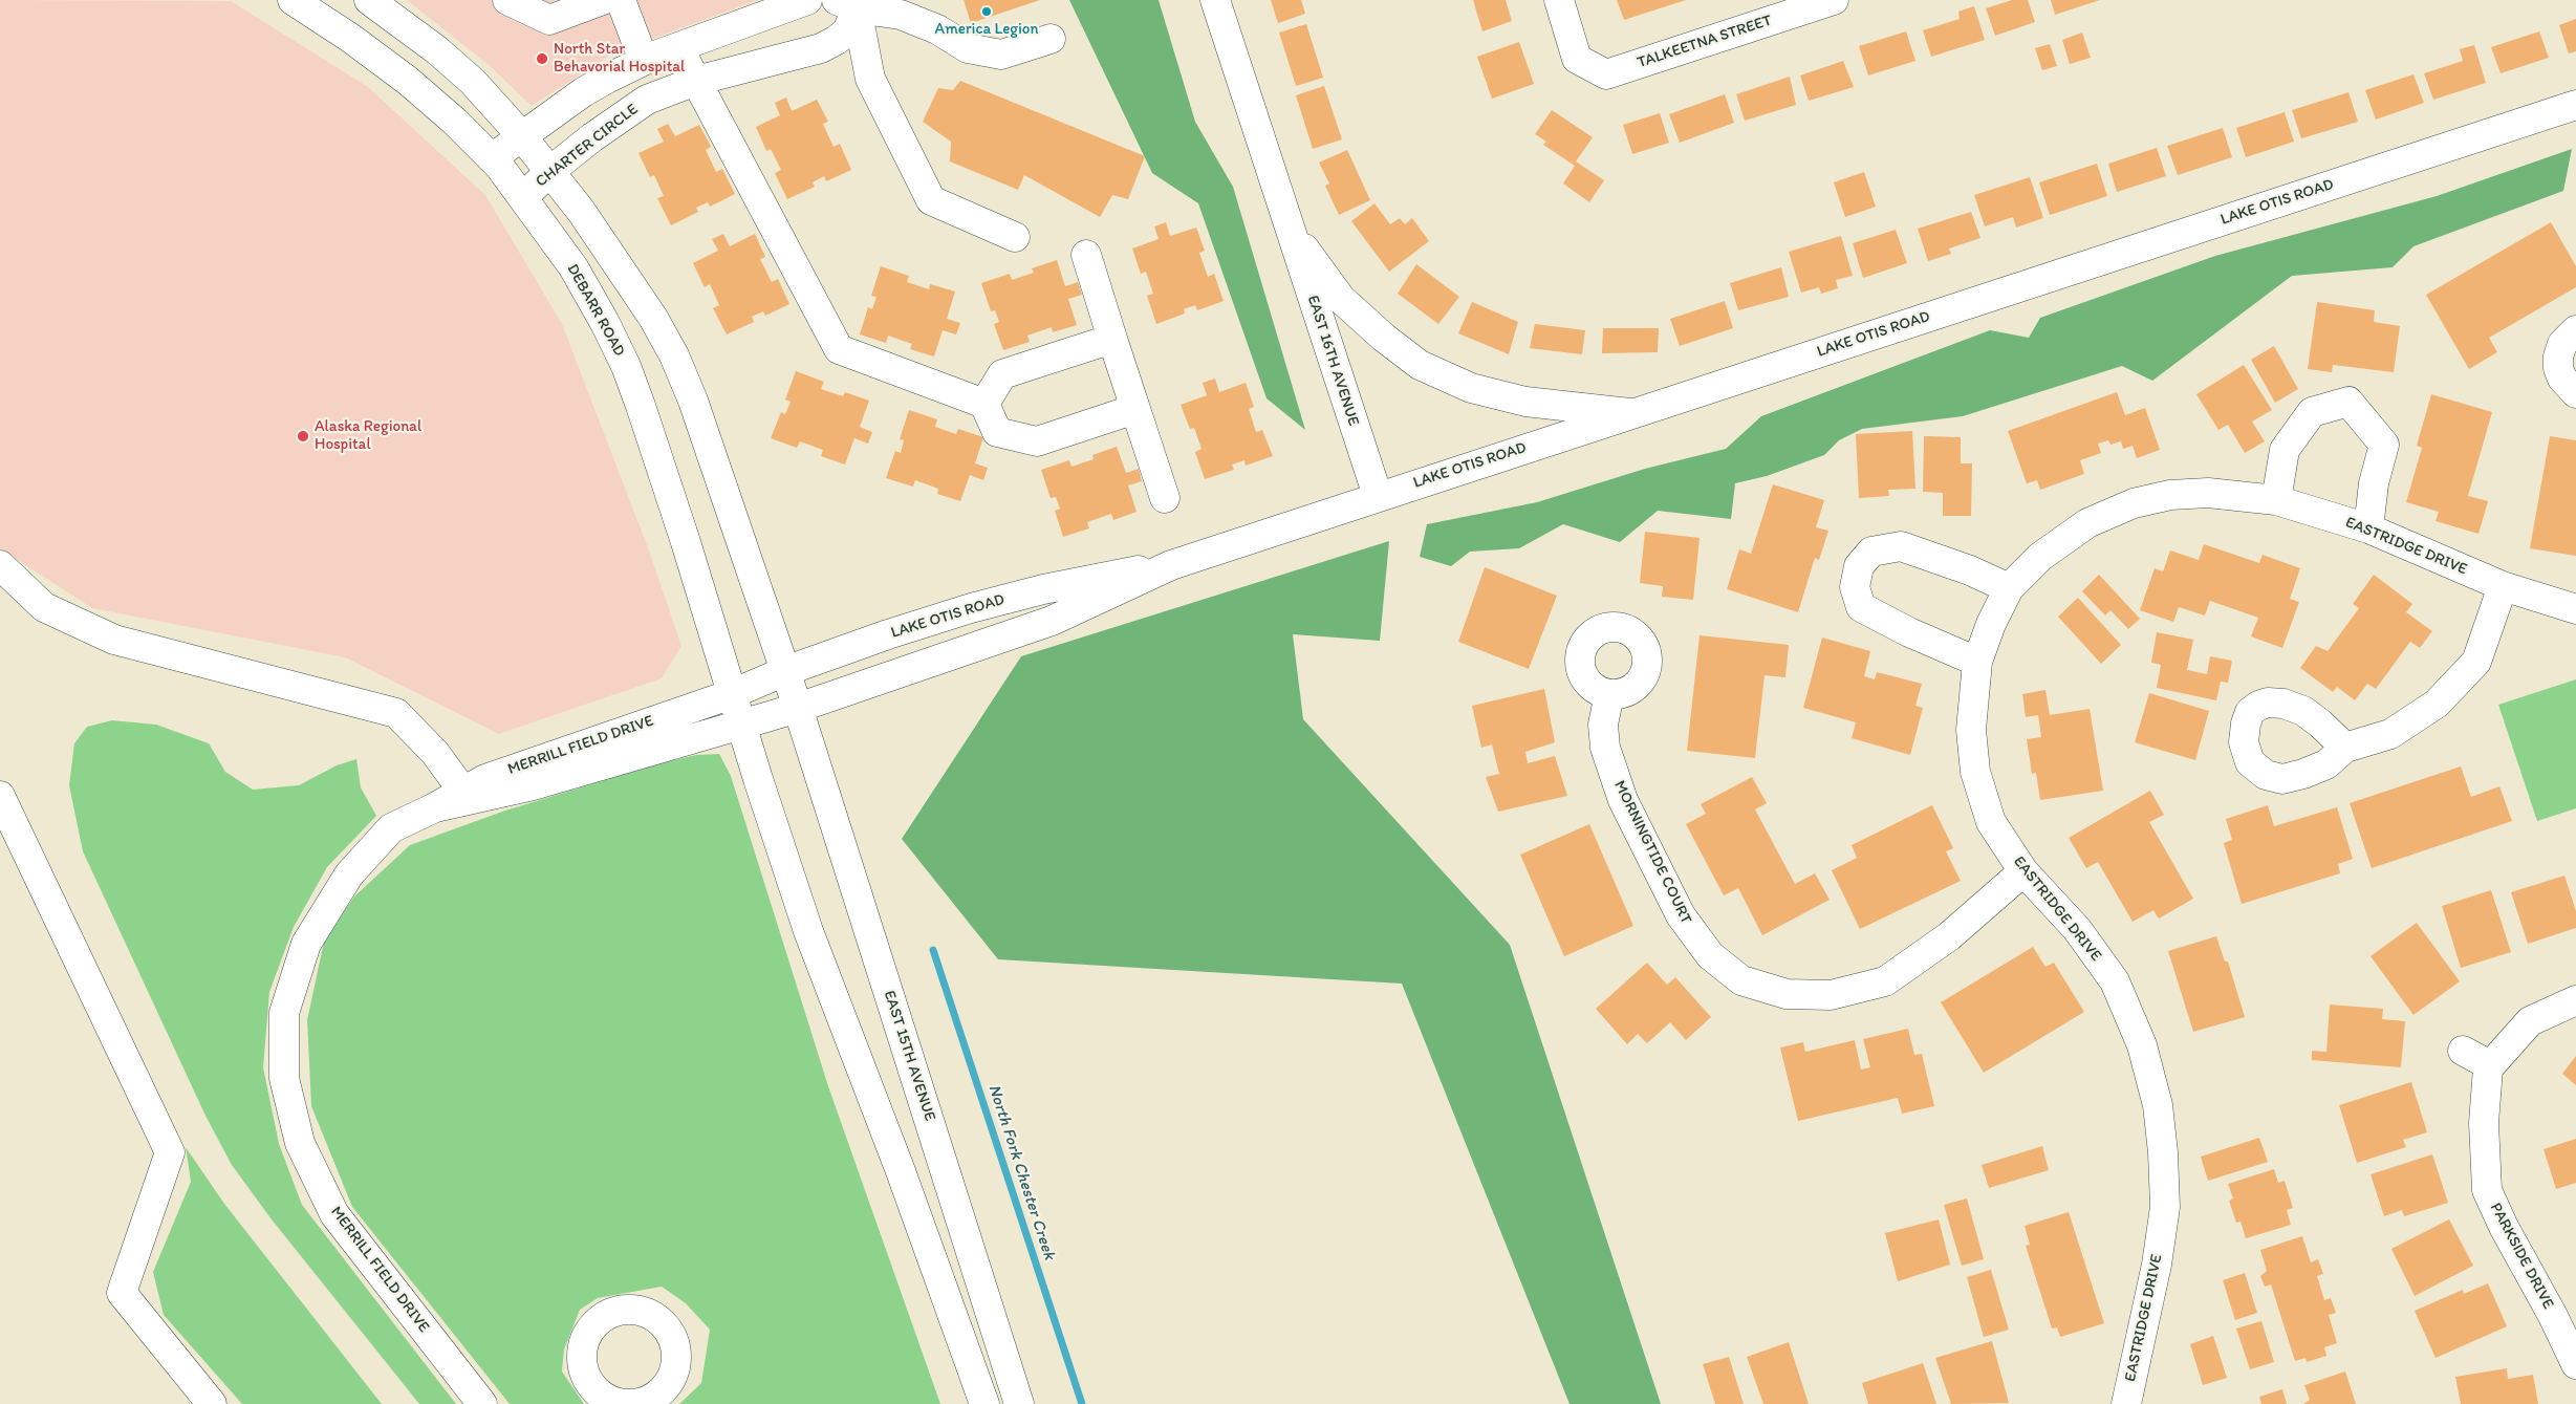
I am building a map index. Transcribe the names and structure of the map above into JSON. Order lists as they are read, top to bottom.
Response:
{
  "streets": {
    "street": [
      "TALKEETNA STREET",
      "CHARTER CIRCLE",
      "LAKE OTIS ROAD",
      "DEBARR ROAD",
      "EAST 16TH AVENUE",
      "EASTRIDGE DRIVE",
      "MERRILL FIELD DRIVE",
      "MORNINGTIDE COURT",
      "EAST 15TH AVENUE",
      "PARKSIDE DRIVE"
    ]
  },
  "crossings": [
    ["CHARTER CIRCLE", "DEBARR ROAD"],
    ["LAKE OTIS ROAD", "DEBARR ROAD"],
    ["LAKE OTIS ROAD", "EAST 16TH AVENUE"],
    ["LAKE OTIS ROAD", "MERRILL FIELD DRIVE"],
    ["LAKE OTIS ROAD", "EAST 15TH AVENUE"],
    ["DEBARR ROAD", "MERRILL FIELD DRIVE"],
    ["EASTRIDGE DRIVE", "MORNINGTIDE COURT"]
  ],
  "water": ["North Fork Chester Creek"],
  "places": ["America Legion", "North Star Behavorial Hospital", "Alaska Regional Hospital"]
}
